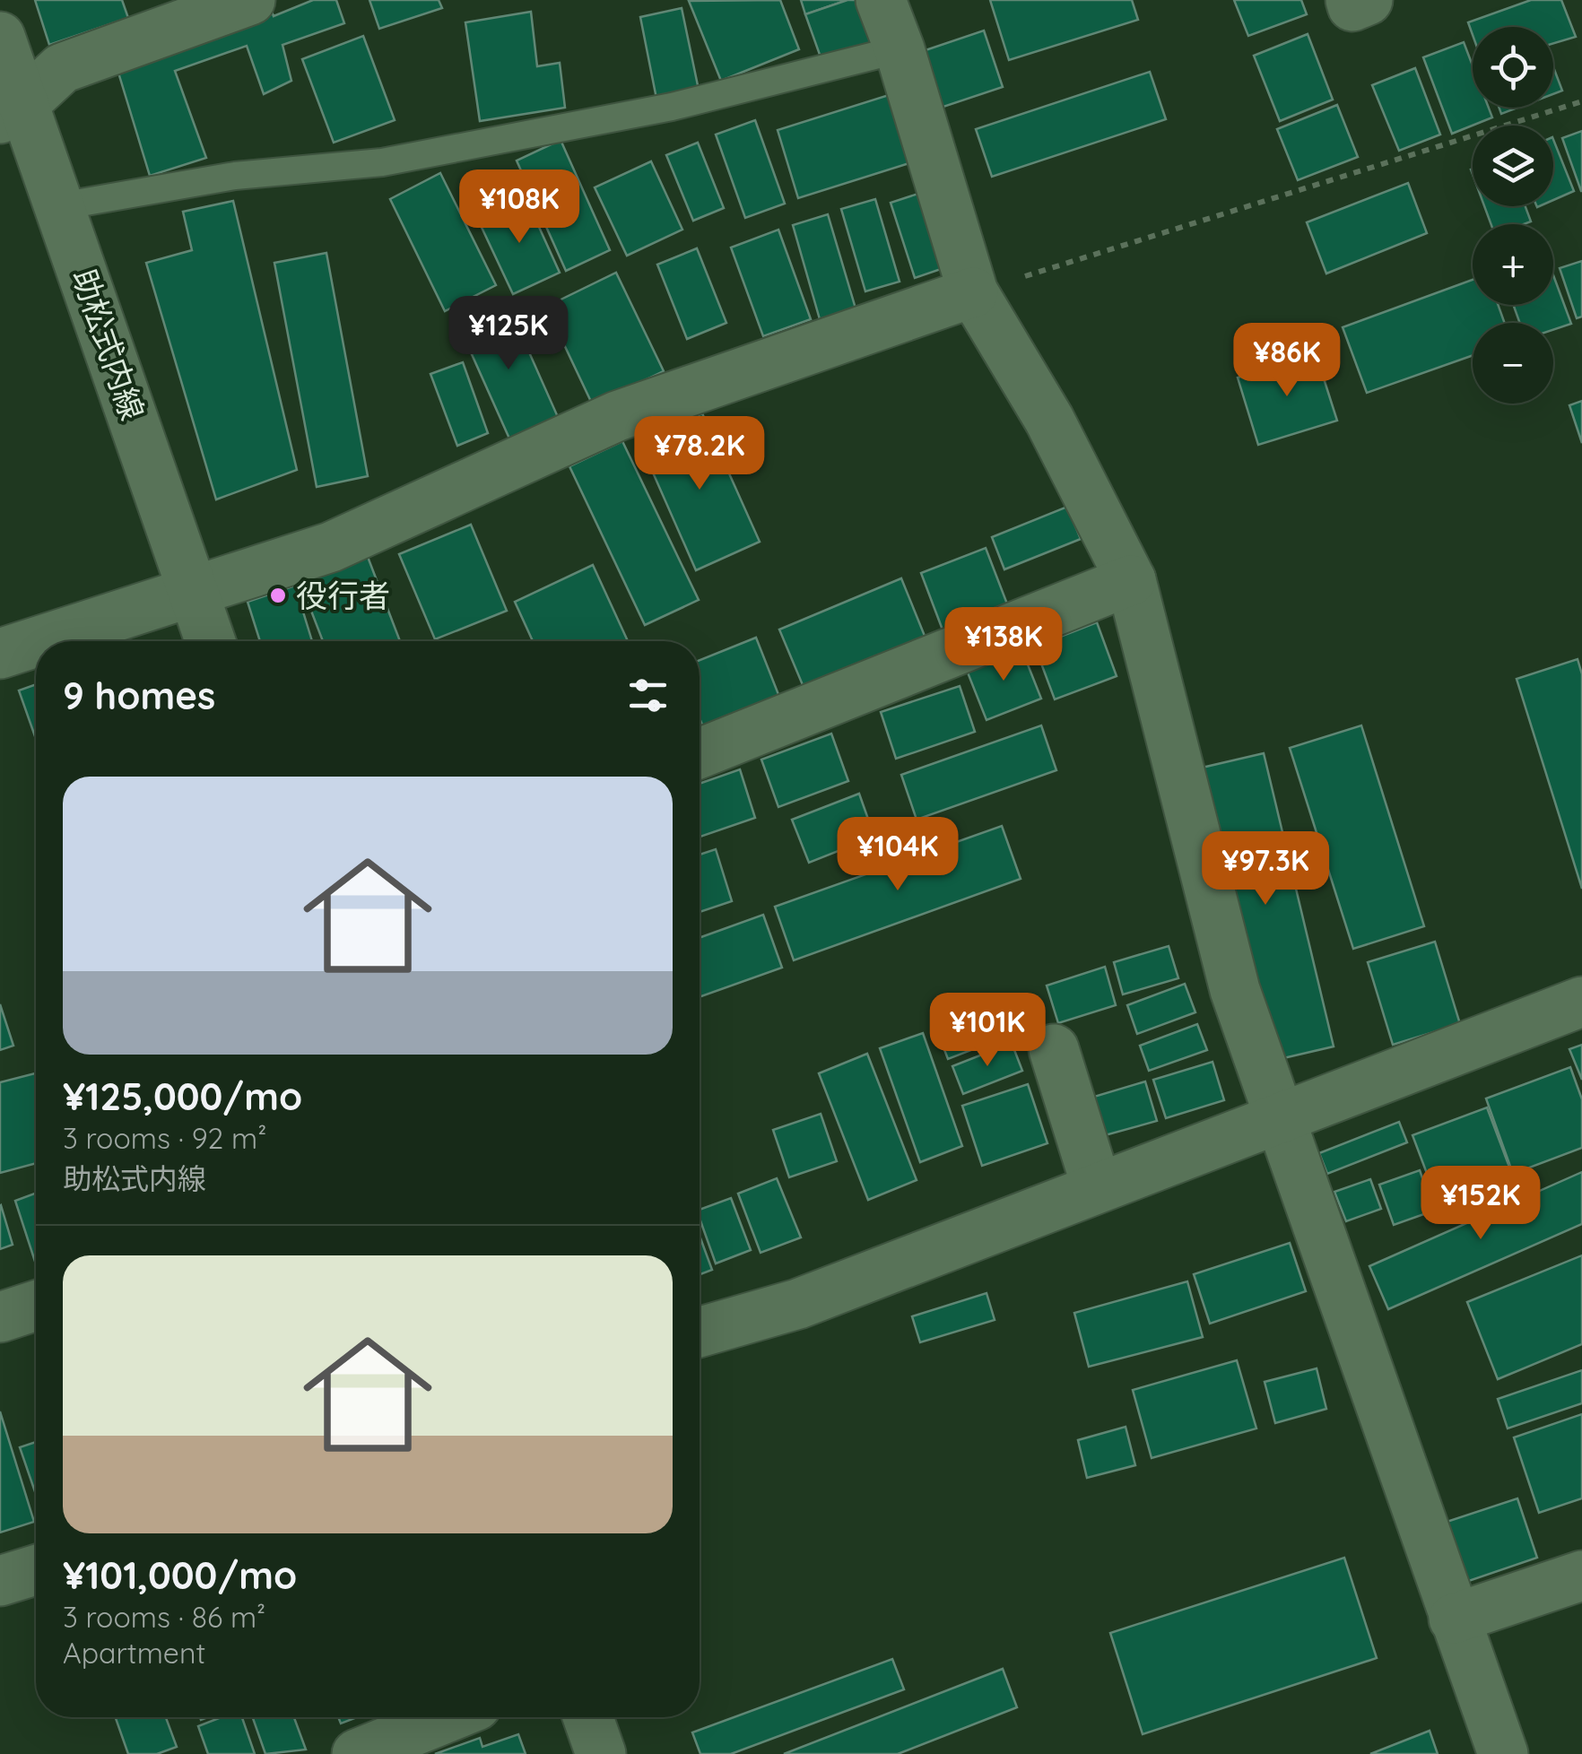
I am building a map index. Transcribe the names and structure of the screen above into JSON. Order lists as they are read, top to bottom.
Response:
{
  "streets": {
    "street": ["助松式内線"]
  },
  "places": ["役行者"],
  "page": {
    "map_buttons": ["+", "−"],
    "price": [
      "¥108K",
      "¥125K",
      "¥86K",
      "¥78.2K",
      "¥138K",
      "¥104K",
      "¥97.3K",
      "¥101K",
      "¥152K"
    ],
    "heading": "9 homes",
    "list": [
      {
        "name": "¥125,000/mo",
        "note": "3 rooms · 92 m² · 助松式内線"
      },
      {
        "name": "¥101,000/mo",
        "note": "3 rooms · 86 m² · Apartment"
      }
    ]
  }
}
